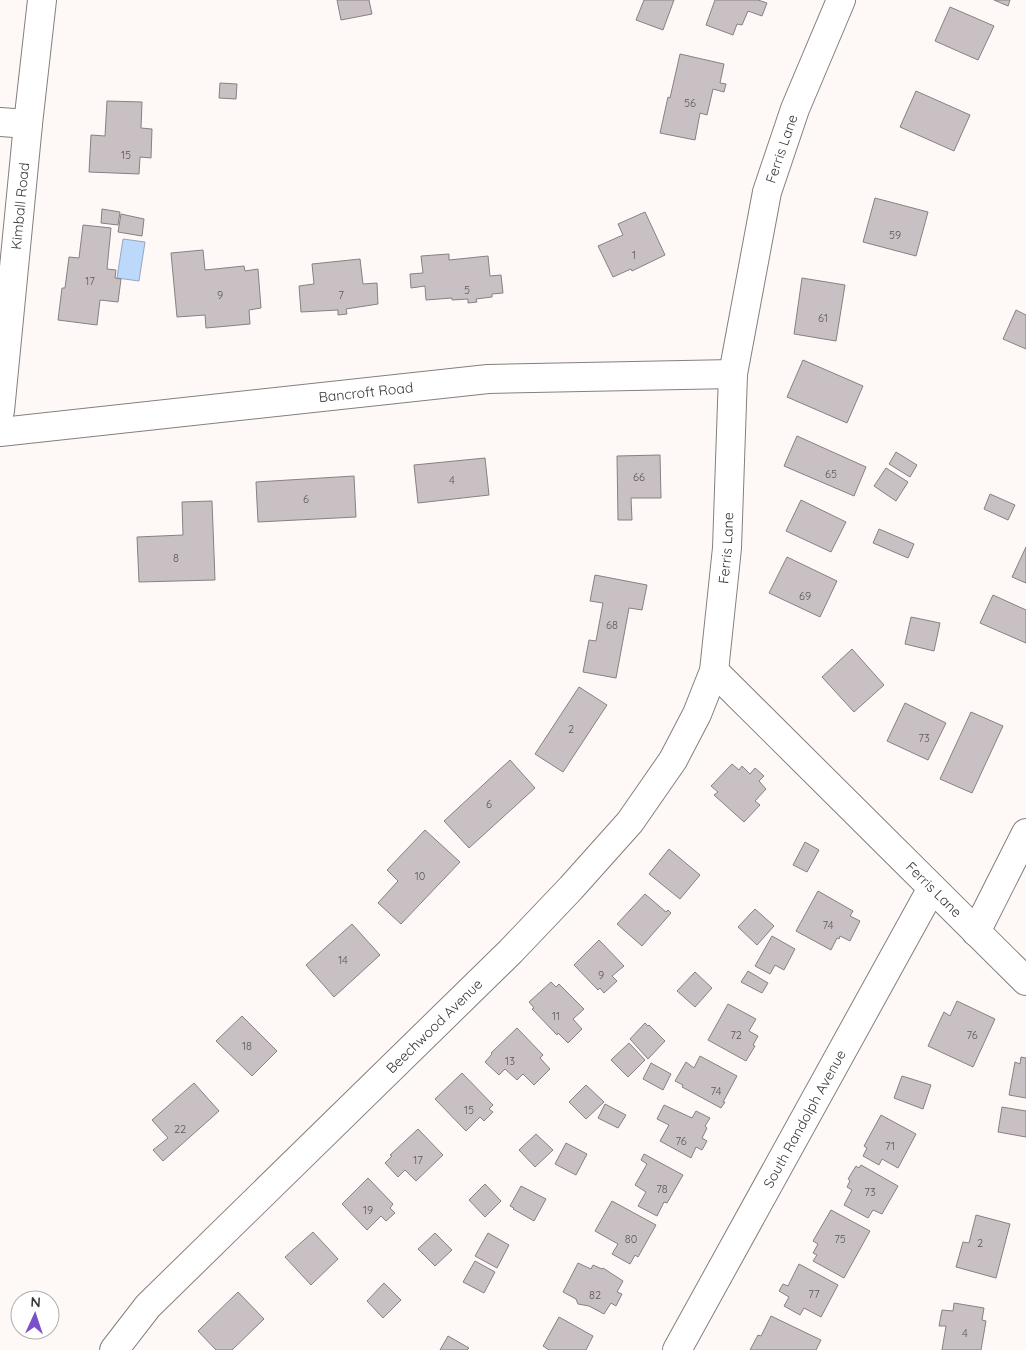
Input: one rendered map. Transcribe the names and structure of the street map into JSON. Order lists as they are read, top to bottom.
{
  "streets": {
    "street": [
      "Ferris Lane",
      "Kimball Road",
      "Bancroft Road",
      "Beechwood Avenue",
      "South Randolph Avenue"
    ]
  },
  "crossings": [
    ["Ferris Lane", "Bancroft Road"],
    ["Ferris Lane", "Beechwood Avenue"],
    ["Ferris Lane", "South Randolph Avenue"]
  ],
  "house_numbers": [
    "56",
    "15",
    "59",
    "1",
    "17",
    "5",
    "9",
    "7",
    "61",
    "65",
    "66",
    "4",
    "6",
    "8",
    "69",
    "68",
    "2",
    "73",
    "6",
    "10",
    "74",
    "14",
    "9",
    "11",
    "72",
    "76",
    "18",
    "13",
    "74",
    "15",
    "22",
    "76",
    "71",
    "17",
    "78",
    "73",
    "19",
    "80",
    "75",
    "2",
    "77",
    "82",
    "4"
  ],
  "north": "top"
}
